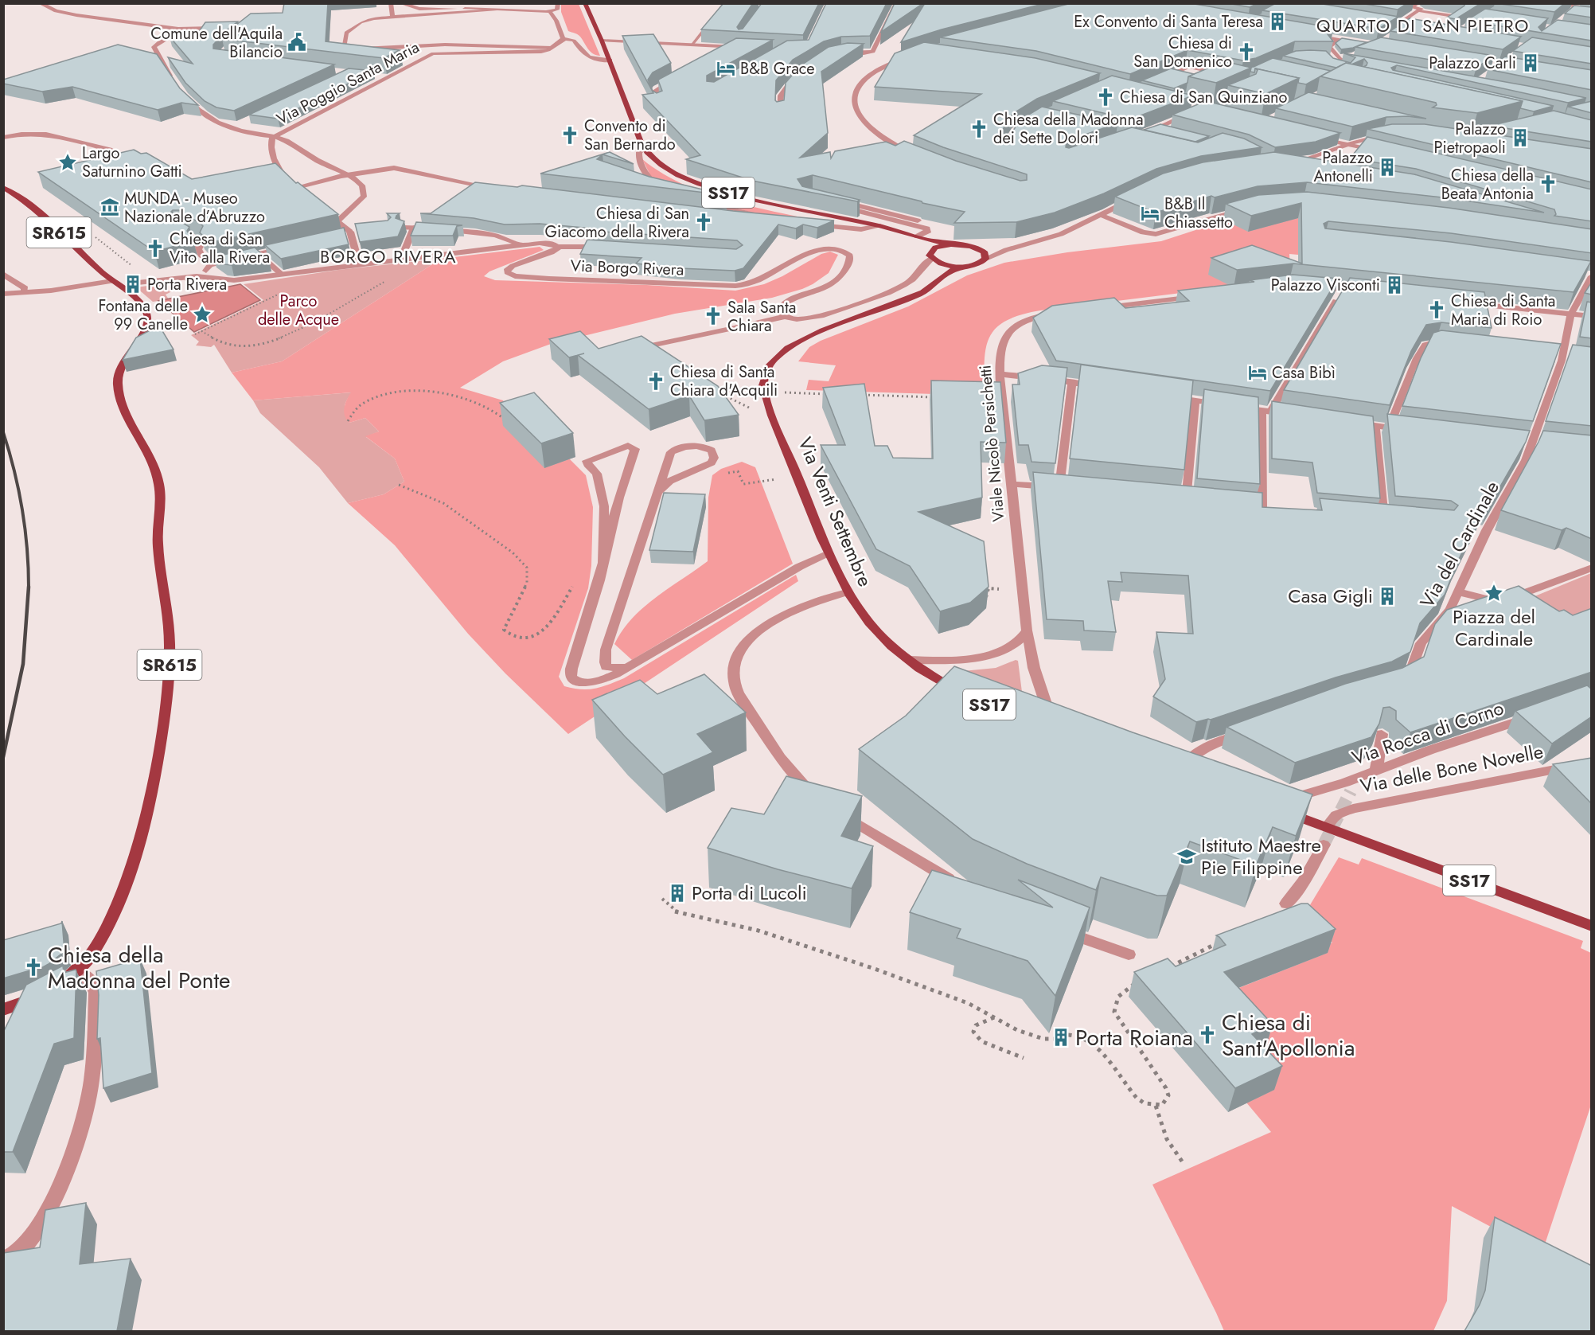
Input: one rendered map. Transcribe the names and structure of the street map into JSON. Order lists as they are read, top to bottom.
{
  "streets": {
    "main road": ["SS17", "SR615", "Via Venti Settembre"],
    "street": [
      "Via Poggio Santa Maria",
      "Via Borgo Rivera",
      "Viale Nicolò Persichetti",
      "Via del Cardinale",
      "Via Rocca di Corno",
      "Via delle Bone Novelle"
    ]
  },
  "crossings": [
    ["SS17", "Via Rocca di Corno"],
    ["SS17", "Via delle Bone Novelle"]
  ],
  "districts": ["QUARTO DI SAN PIETRO", "BORGO RIVERA"],
  "parks": ["Parco delle Acque"],
  "places": {
    "building": [
      "Ex Convento di Santa Teresa",
      "Palazzo Carli",
      "Palazzo Pietropaoli",
      "Palazzo Antonelli",
      "Porta Rivera",
      "Palazzo Visconti",
      "Casa Gigli",
      "Porta di Lucoli",
      "Porta Roiana"
    ],
    "public building": ["Comune dell'Aquila Bilancio"],
    "church": [
      "Chiesa di San Domenico",
      "Chiesa di San Quinziano",
      "Chiesa della Madonna dei Sette Dolori",
      "Convento di San Bernardo",
      "Chiesa della Beata Antonia",
      "Chiesa di San Giacomo della Rivera",
      "Chiesa di San Vito alla Rivera",
      "Chiesa di Santa Maria di Roio",
      "Sala Santa Chiara",
      "Chiesa di Santa Chiara d'Acquili",
      "Chiesa della Madonna del Ponte",
      "Chiesa di Sant'Apollonia"
    ],
    "hotel": ["B&B Grace", "B&B Il Chiassetto", "Casa Bibì"],
    "place": ["Largo Saturnino Gatti", "Fontana delle 99 Canelle", "Piazza del Cardinale"],
    "museum": ["MUNDA - Museo Nazionale d’Abruzzo"],
    "school or university": ["Istituto Maestre Pie Filippine"]
  }
}
